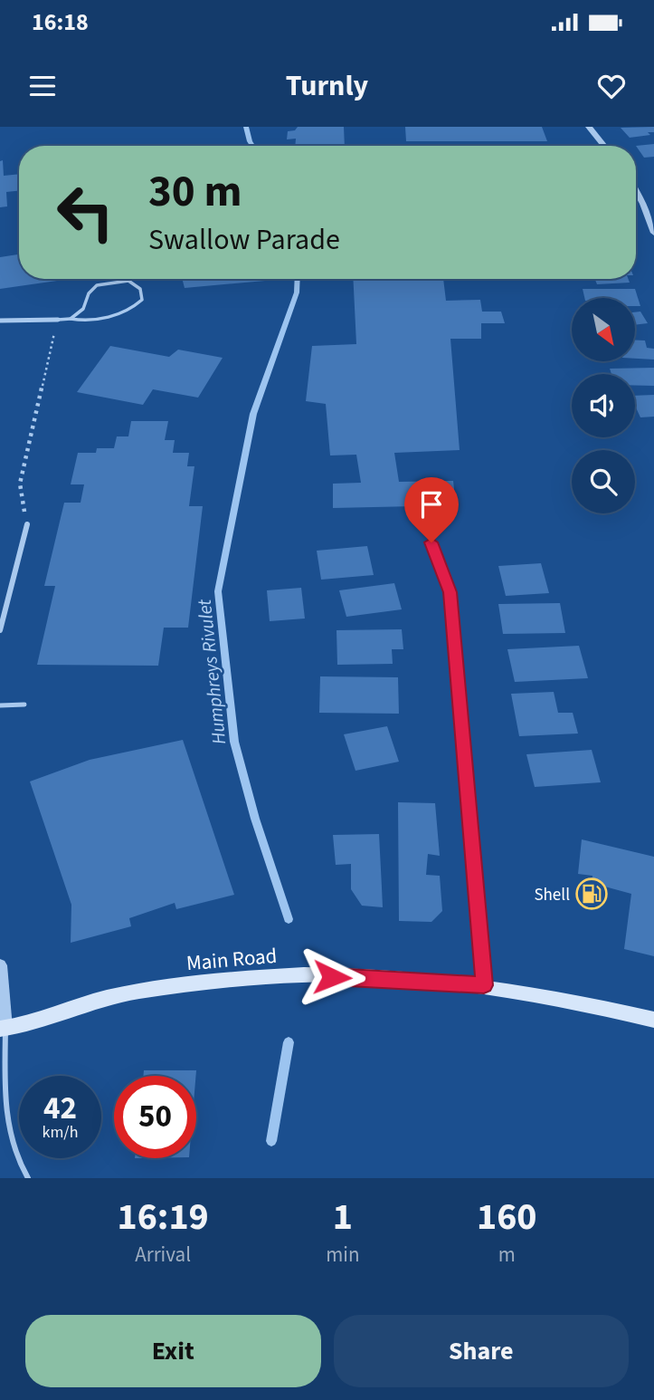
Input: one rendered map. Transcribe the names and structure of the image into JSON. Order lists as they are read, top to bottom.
{
  "streets": {
    "main road": ["Main Road"]
  },
  "water": ["Humphreys Rivulet"],
  "places": {
    "fuel station": ["Shell"]
  },
  "north": "bottom right",
  "page": {
    "status": "16:18",
    "header": "Turnly",
    "turn": ["30 m", "Swallow Parade"],
    "speed": "42 km/h",
    "limit": "50",
    "eta": [
      "16:19",
      "Arrival",
      "1",
      "min",
      "160",
      "m"
    ],
    "buttons": ["Exit", "Share"]
  }
}
